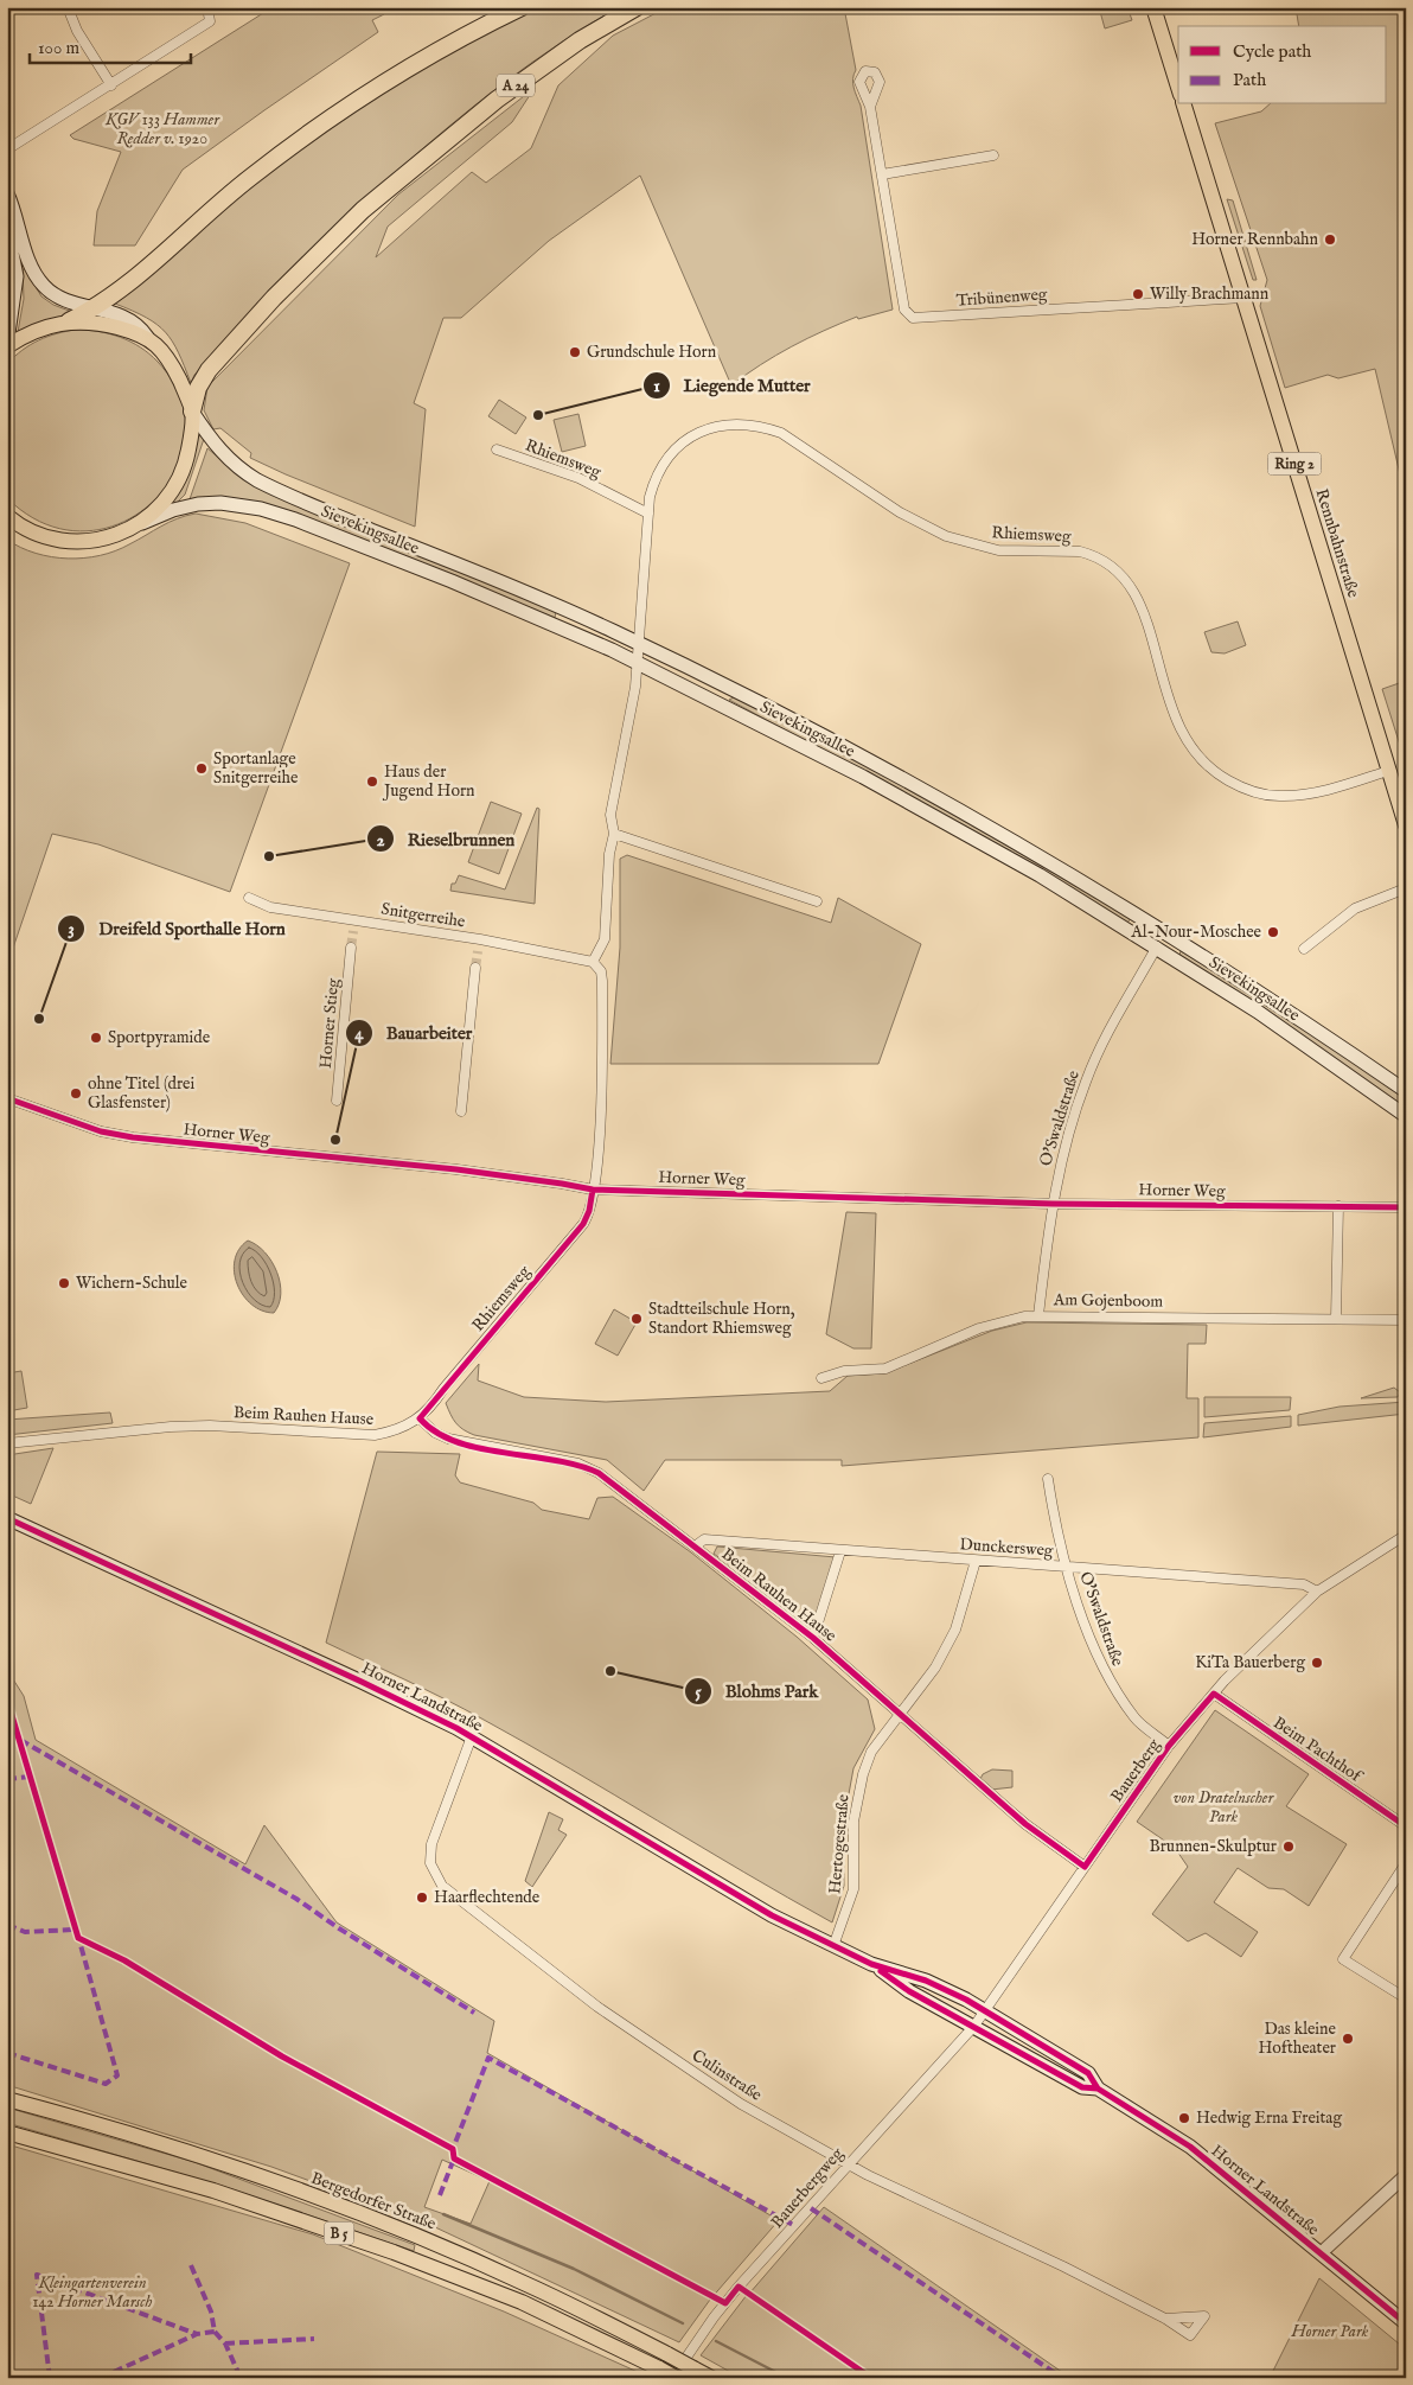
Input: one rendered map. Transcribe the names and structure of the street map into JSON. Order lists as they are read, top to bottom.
{
  "streets": {
    "highway": ["A 24"],
    "main road": [
      "Ring 2",
      "Sievekingsallee",
      "Rennbahnstraße",
      "Horner Landstraße",
      "Bergedorfer Straße",
      "B 5"
    ],
    "street": [
      "Tribünenweg",
      "Rhiemsweg",
      "Snitgerreihe",
      "Horner Stieg",
      "O'Swaldstraße",
      "Horner Weg",
      "Am Gojenboom",
      "Beim Rauhen Hause",
      "Dunckersweg",
      "Beim Pachthof",
      "Bauerberg",
      "Hertogestraße",
      "Culinstraße",
      "Bauerbergweg"
    ]
  },
  "crossings": [
    ["A 24", "Sievekingsallee"],
    ["Tribünenweg", "Rennbahnstraße"],
    ["Rhiemsweg", "Sievekingsallee"],
    ["Rhiemsweg", "Rennbahnstraße"],
    ["Rhiemsweg", "Snitgerreihe"],
    ["Rhiemsweg", "Horner Weg"],
    ["Rhiemsweg", "Beim Rauhen Hause"],
    ["Sievekingsallee", "O'Swaldstraße"],
    ["O'Swaldstraße", "Horner Weg"],
    ["O'Swaldstraße", "Am Gojenboom"],
    ["O'Swaldstraße", "Dunckersweg"],
    ["O'Swaldstraße", "Bauerberg"],
    ["Beim Rauhen Hause", "Dunckersweg"],
    ["Beim Rauhen Hause", "Bauerberg"],
    ["Beim Rauhen Hause", "Hertogestraße"],
    ["Dunckersweg", "Bauerberg"],
    ["Dunckersweg", "Hertogestraße"],
    ["Horner Landstraße", "Bauerberg"],
    ["Horner Landstraße", "Hertogestraße"],
    ["Horner Landstraße", "Culinstraße"],
    ["Horner Landstraße", "Bauerbergweg"],
    ["Beim Pachthof", "Bauerberg"],
    ["Bauerberg", "Bauerbergweg"],
    ["Culinstraße", "Bauerbergweg"],
    ["Bauerbergweg", "B 5"]
  ],
  "parks": [
    "KGV 133 Hammer Redder v. 1920",
    "von Dratelnscher Park",
    "Kleingartenverein 142 Horner Marsch",
    "Horner Park"
  ],
  "places": [
    "Horner Rennbahn",
    "Willy Brachmann",
    "Grundschule Horn",
    "Liegende Mutter",
    "Sportanlage Snitgerreihe",
    "Haus der Jugend Horn",
    "Rieselbrunnen",
    "Al-Nour-Moschee",
    "Dreifeld Sporthalle Horn",
    "Sportpyramide",
    "ohne Titel (drei Glasfenster)",
    "Bauarbeiter",
    "Wichern-Schule",
    "Stadtteilschule Horn, Standort Rhiemsweg",
    "KiTa Bauerberg",
    "Blohms Park",
    "Brunnen-Skulptur",
    "Haarflechtende",
    "Das kleine Hoftheater",
    "Hedwig Erna Freitag"
  ],
  "legend": ["Cycle path", "Path"],
  "scale_bar": "100 m"
}
